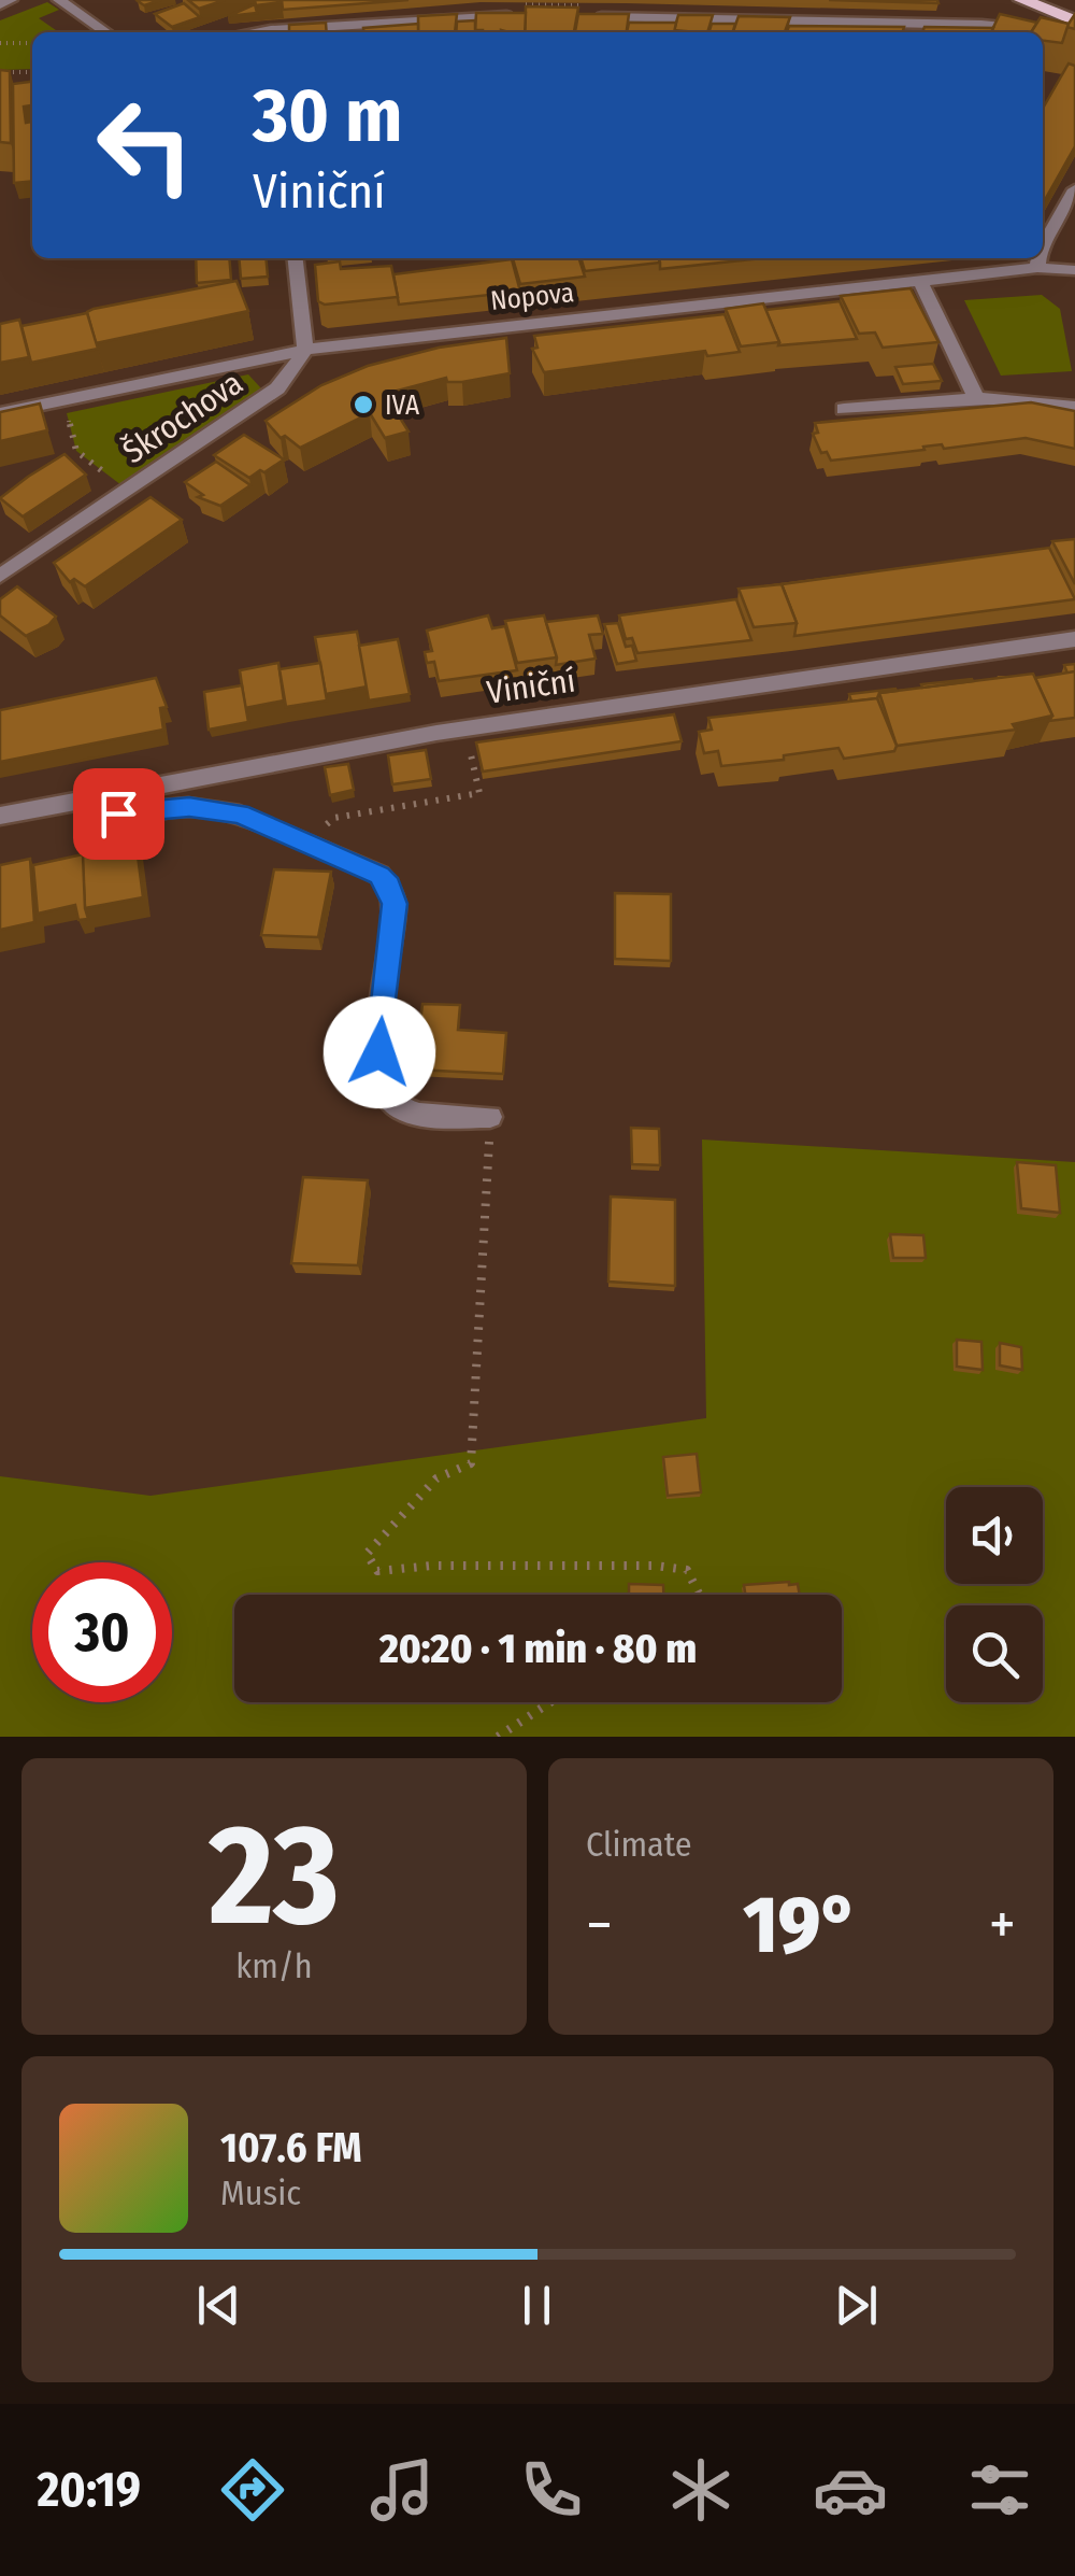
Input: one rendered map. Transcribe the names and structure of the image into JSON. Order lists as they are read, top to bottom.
{
  "streets": {
    "street": ["Nopova", "Škrochova", "Viniční"]
  },
  "crossings": [
    ["Nopova", "Škrochova"]
  ],
  "places": ["IVA"],
  "page": {
    "turn": ["30 m", "Viniční"],
    "limit": "30",
    "trip": "20:20 · 1 min · 80 m",
    "tile": [
      ["23", "km/h"],
      "Climate"
    ],
    "heat": ["−", "19°", "+"],
    "song": ["107.6 FM", "Music"],
    "tabs": "20:19"
  }
}
